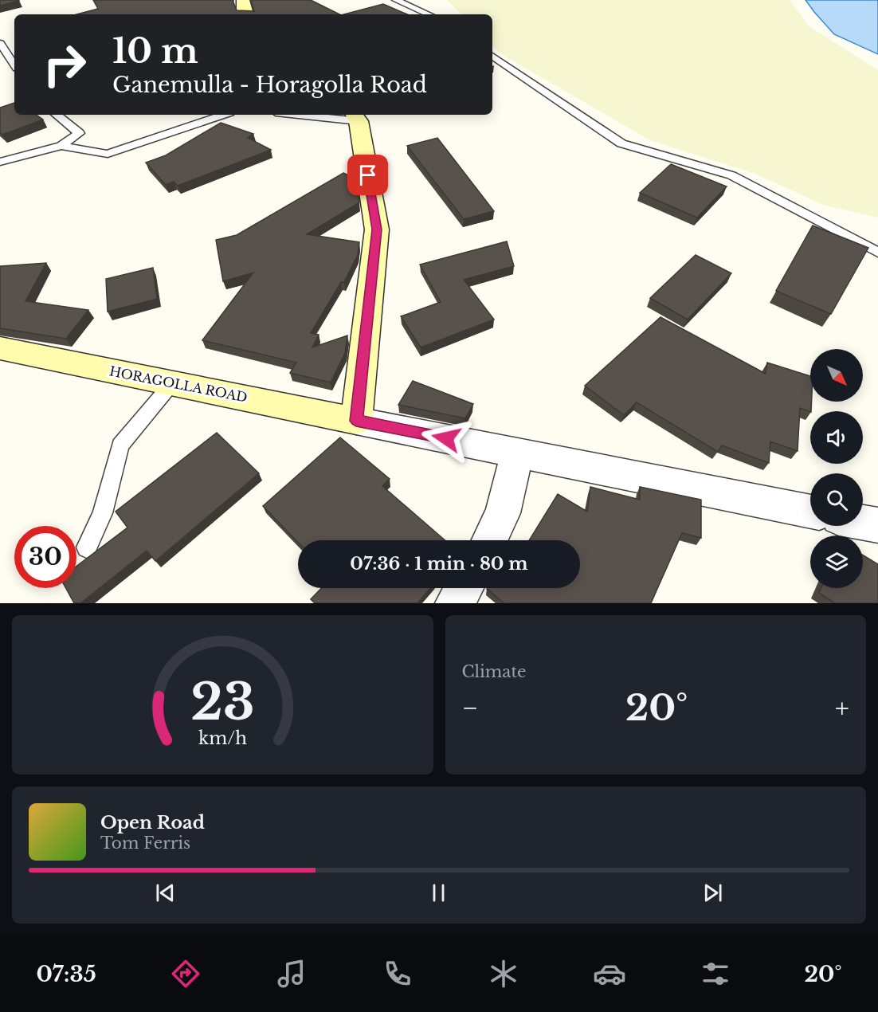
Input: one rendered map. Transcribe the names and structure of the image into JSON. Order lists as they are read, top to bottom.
{
  "streets": {
    "street": ["HORAGOLLA ROAD"]
  },
  "north": "bottom right",
  "page": {
    "turn": ["10 m", "Ganemulla - Horagolla Road"],
    "limit": "30",
    "trip": "07:36 · 1 min · 80 m",
    "tile": "Climate",
    "heat": ["−", "20°", "+"],
    "song": ["Open Road", "Tom Ferris"],
    "tabs": ["07:35", "20°"],
    "gauge": ["23", "km/h"]
  }
}
